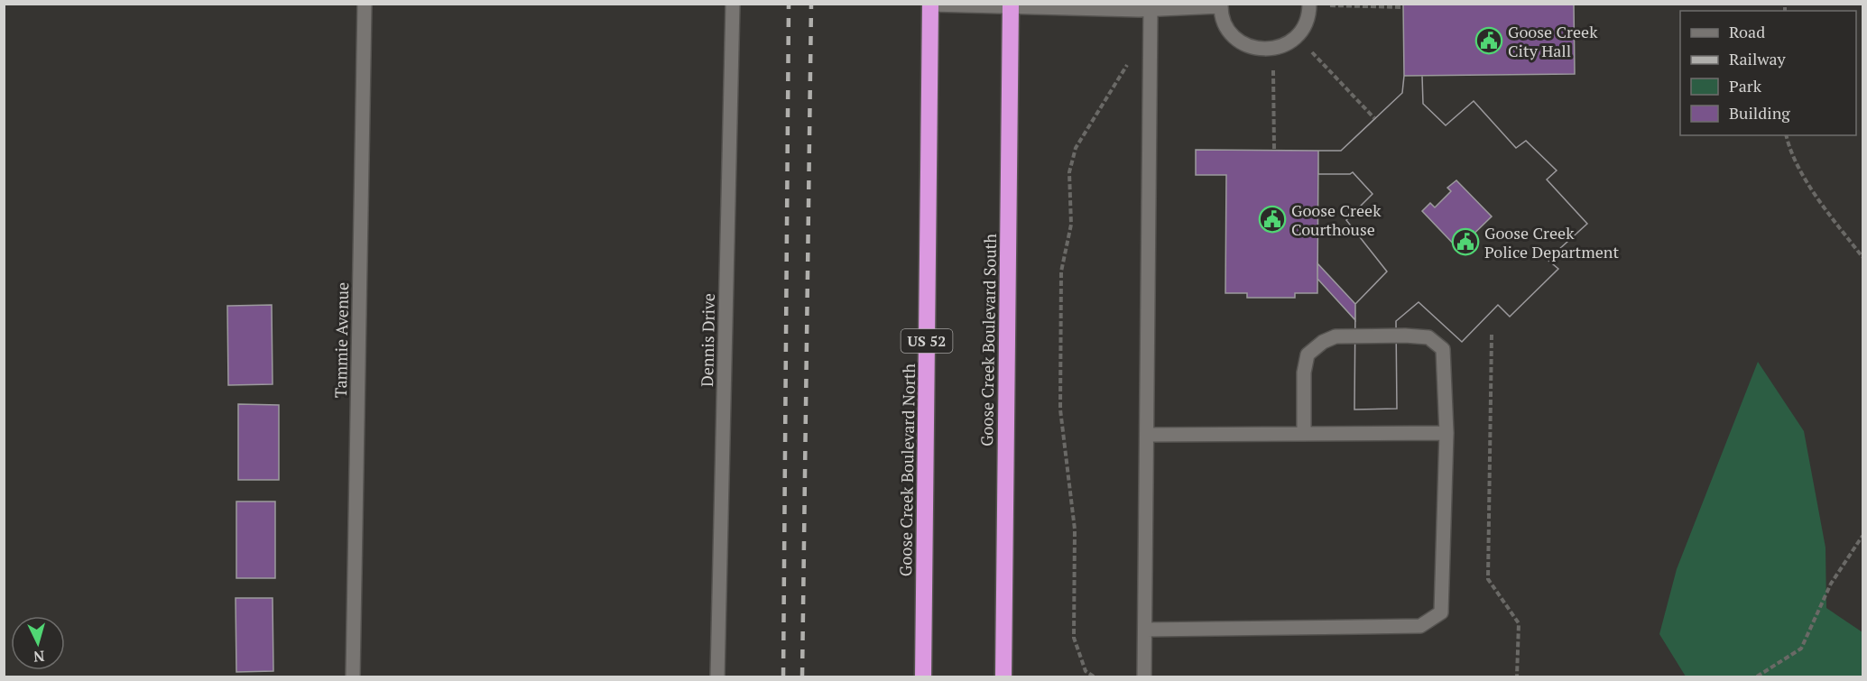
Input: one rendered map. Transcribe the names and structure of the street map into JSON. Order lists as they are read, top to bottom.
{
  "streets": {
    "highway": ["Goose Creek Boulevard South", "US 52", "Goose Creek Boulevard North"],
    "street": ["Tammie Avenue", "Dennis Drive"]
  },
  "places": {
    "public building": ["Goose Creek City Hall", "Goose Creek Courthouse", "Goose Creek Police Department"]
  },
  "legend": [
    "Road",
    "Railway",
    "Park",
    "Building"
  ],
  "north": "bottom"
}
